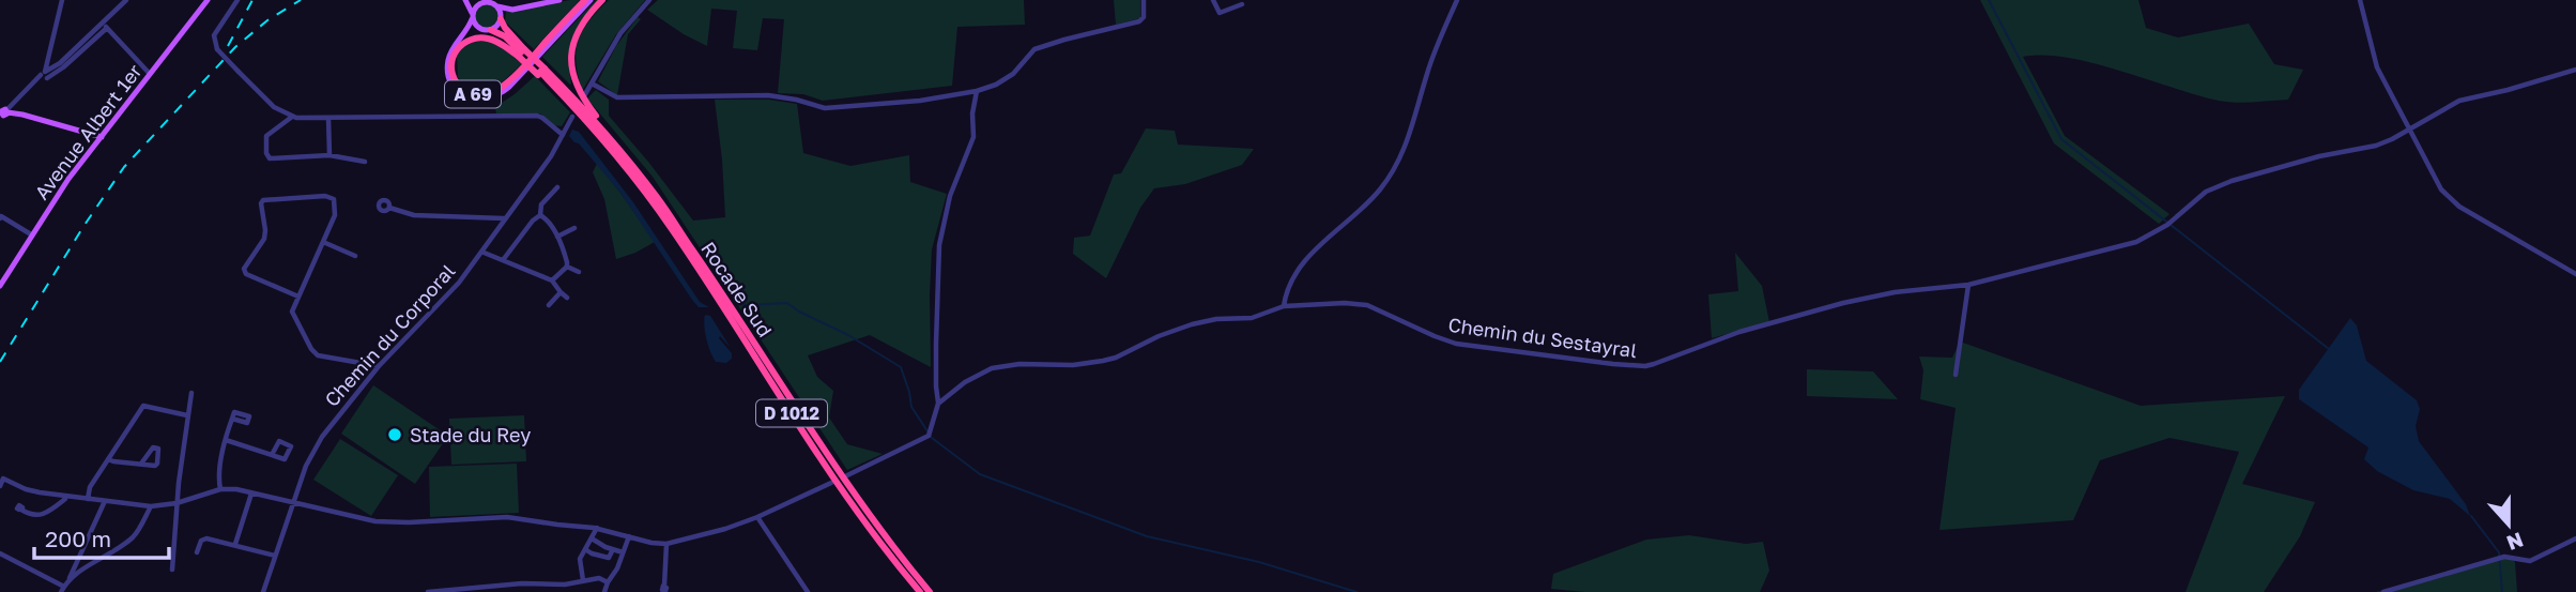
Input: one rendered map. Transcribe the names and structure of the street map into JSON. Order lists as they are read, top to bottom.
{
  "streets": {
    "highway": ["A 69", "Rocade Sud", "D 1012"],
    "main road": ["Avenue Albert 1er"],
    "street": ["Chemin du Corporal", "Chemin du Sestayral"]
  },
  "crossings": [
    ["A 69", "Rocade Sud"]
  ],
  "places": ["Stade du Rey"],
  "scale_bar": "200 m",
  "north": "bottom"
}
